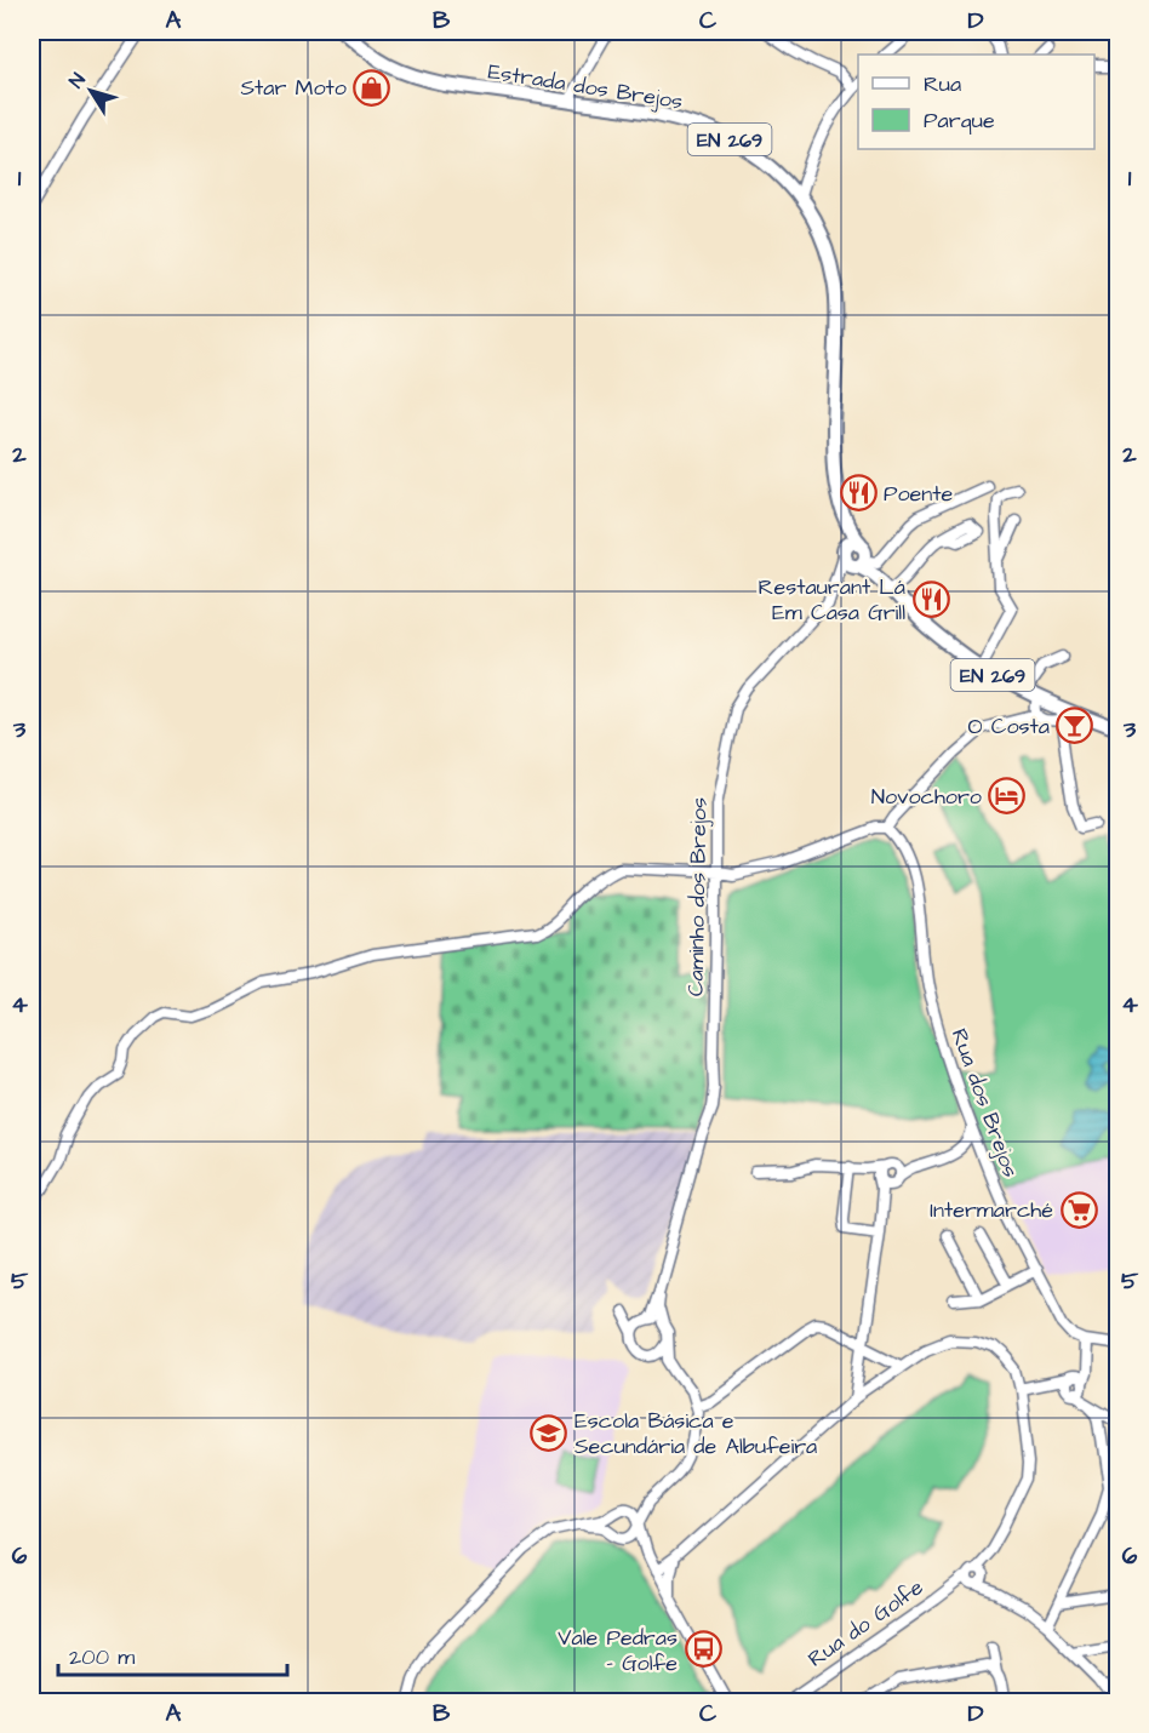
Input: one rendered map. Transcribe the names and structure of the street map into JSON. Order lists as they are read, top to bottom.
{
  "streets": {
    "main road": ["Estrada dos Brejos", "EN 269"],
    "street": ["Caminho dos Brejos", "Rua dos Brejos", "Rua do Golfe"]
  },
  "crossings": [
    ["Estrada dos Brejos", "EN 269"],
    ["Estrada dos Brejos", "Caminho dos Brejos"],
    ["EN 269", "Caminho dos Brejos"]
  ],
  "places": {
    "shop": ["Star Moto"],
    "restaurant": ["Poente", "Restaurant Lá Em Casa Grill"],
    "bar": ["O Costa"],
    "hotel": ["Novochoro"],
    "supermarket": ["Intermarché"],
    "school or university": ["Escola Básica e Secundária de Albufeira"],
    "bus stop": ["Vale Pedras - Golfe"]
  },
  "legend": ["Rua", "Parque"],
  "scale_bar": "200 m",
  "north": "top left",
  "grid": {
    "columns": [
      "A",
      "B",
      "C",
      "D"
    ],
    "rows": [
      "1",
      "2",
      "3",
      "4",
      "5",
      "6"
    ]
  }
}
